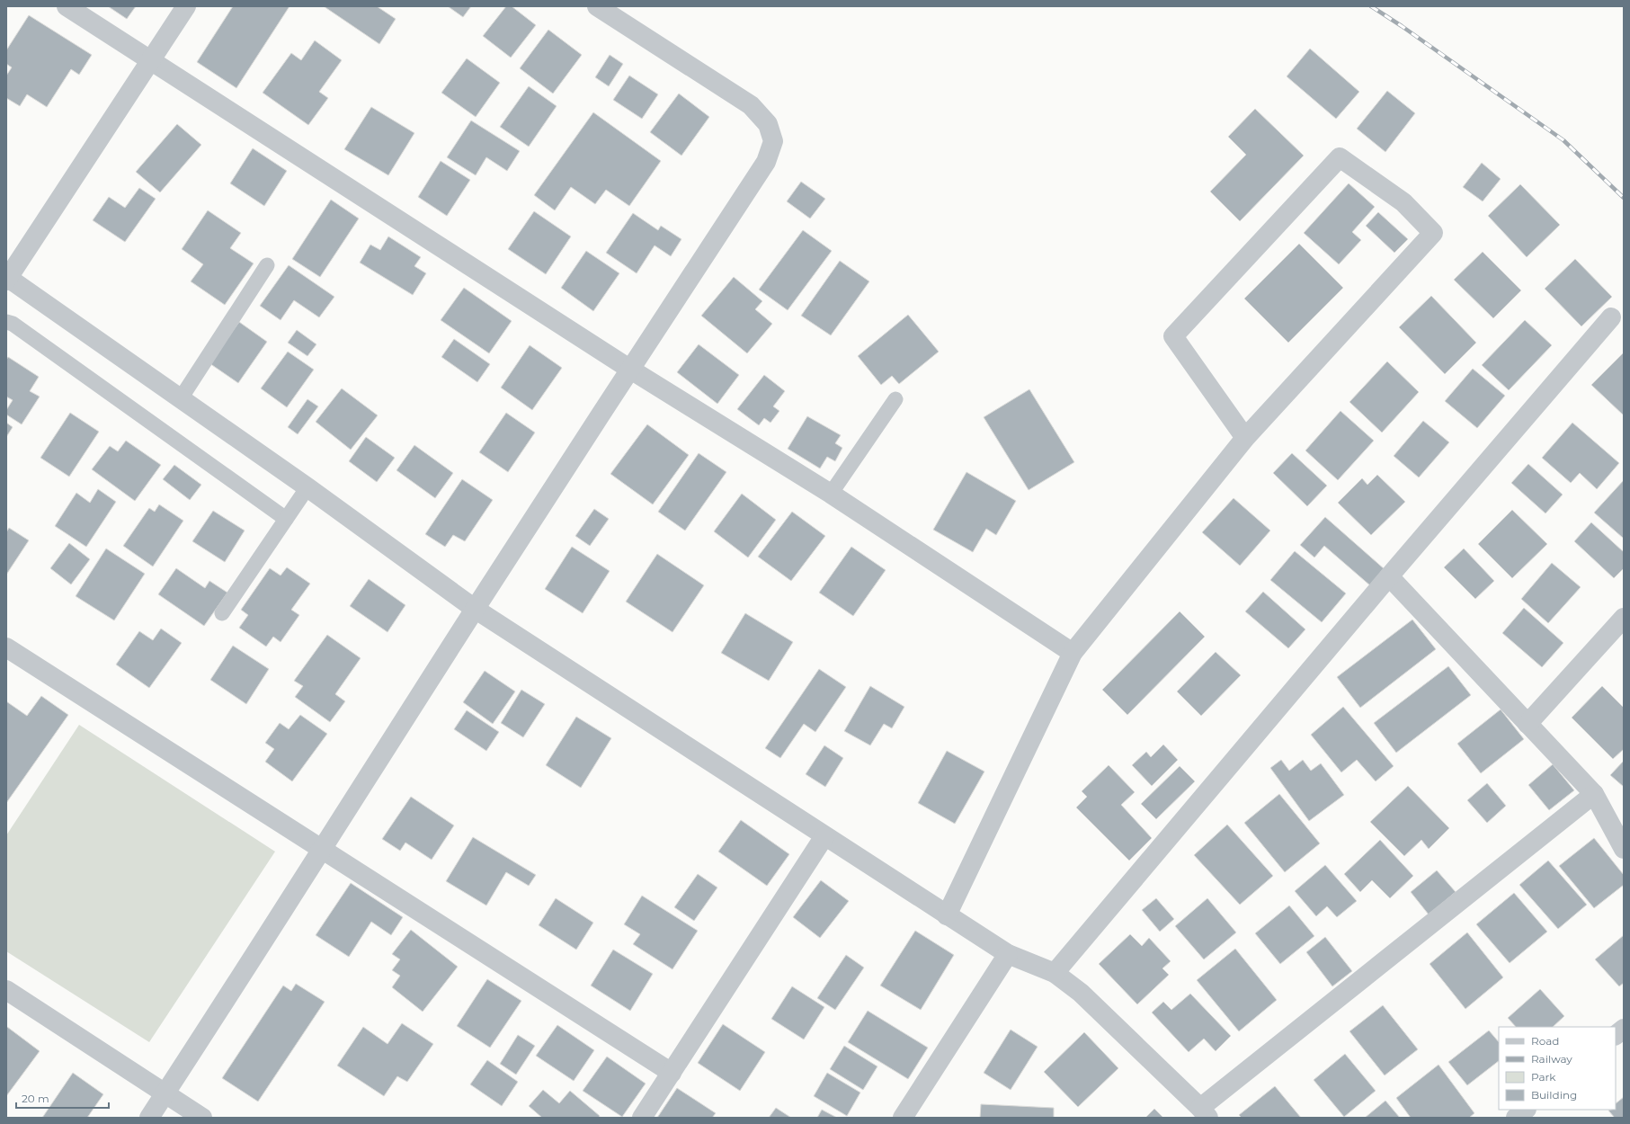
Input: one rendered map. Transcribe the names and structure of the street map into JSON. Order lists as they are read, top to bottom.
{
  "legend": [
    "Road",
    "Railway",
    "Park",
    "Building"
  ],
  "scale_bar": "20 m"
}
